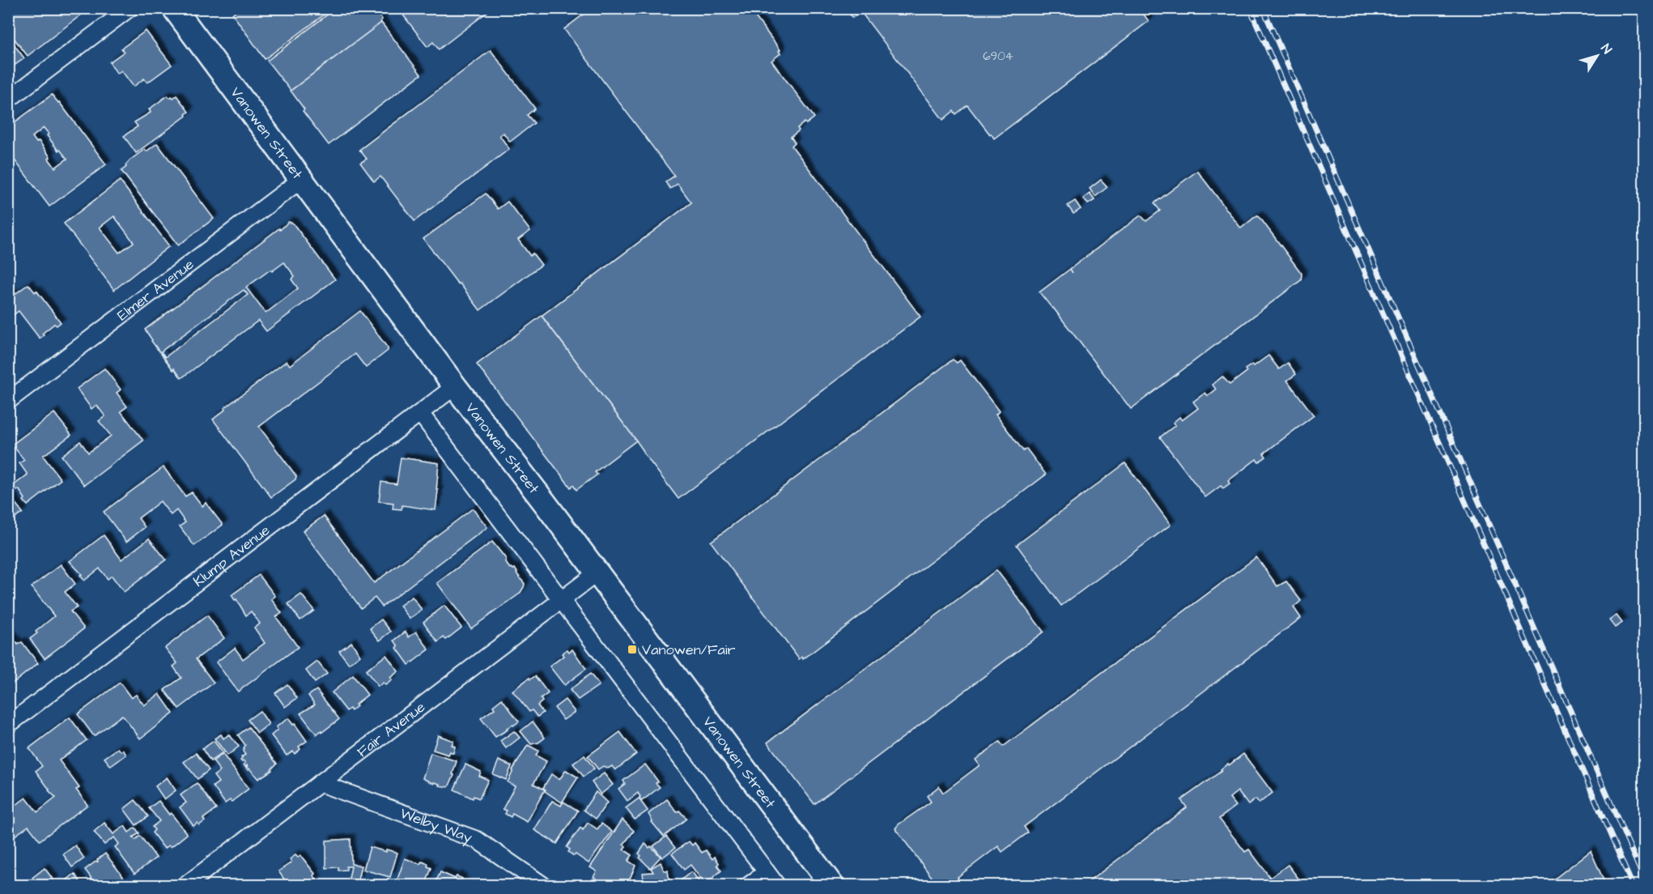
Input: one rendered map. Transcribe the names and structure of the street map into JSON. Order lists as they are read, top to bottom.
{
  "streets": {
    "main road": ["Vanowen Street"],
    "street": [
      "Elmer Avenue",
      "Klump Avenue",
      "Fair Avenue",
      "Welby Way"
    ]
  },
  "crossings": [
    ["Vanowen Street", "Elmer Avenue"],
    ["Vanowen Street", "Klump Avenue"],
    ["Vanowen Street", "Fair Avenue"],
    ["Fair Avenue", "Welby Way"]
  ],
  "places": {
    "transit": ["Vanowen/Fair"]
  },
  "house_numbers": ["6904"],
  "north": "top right"
}
